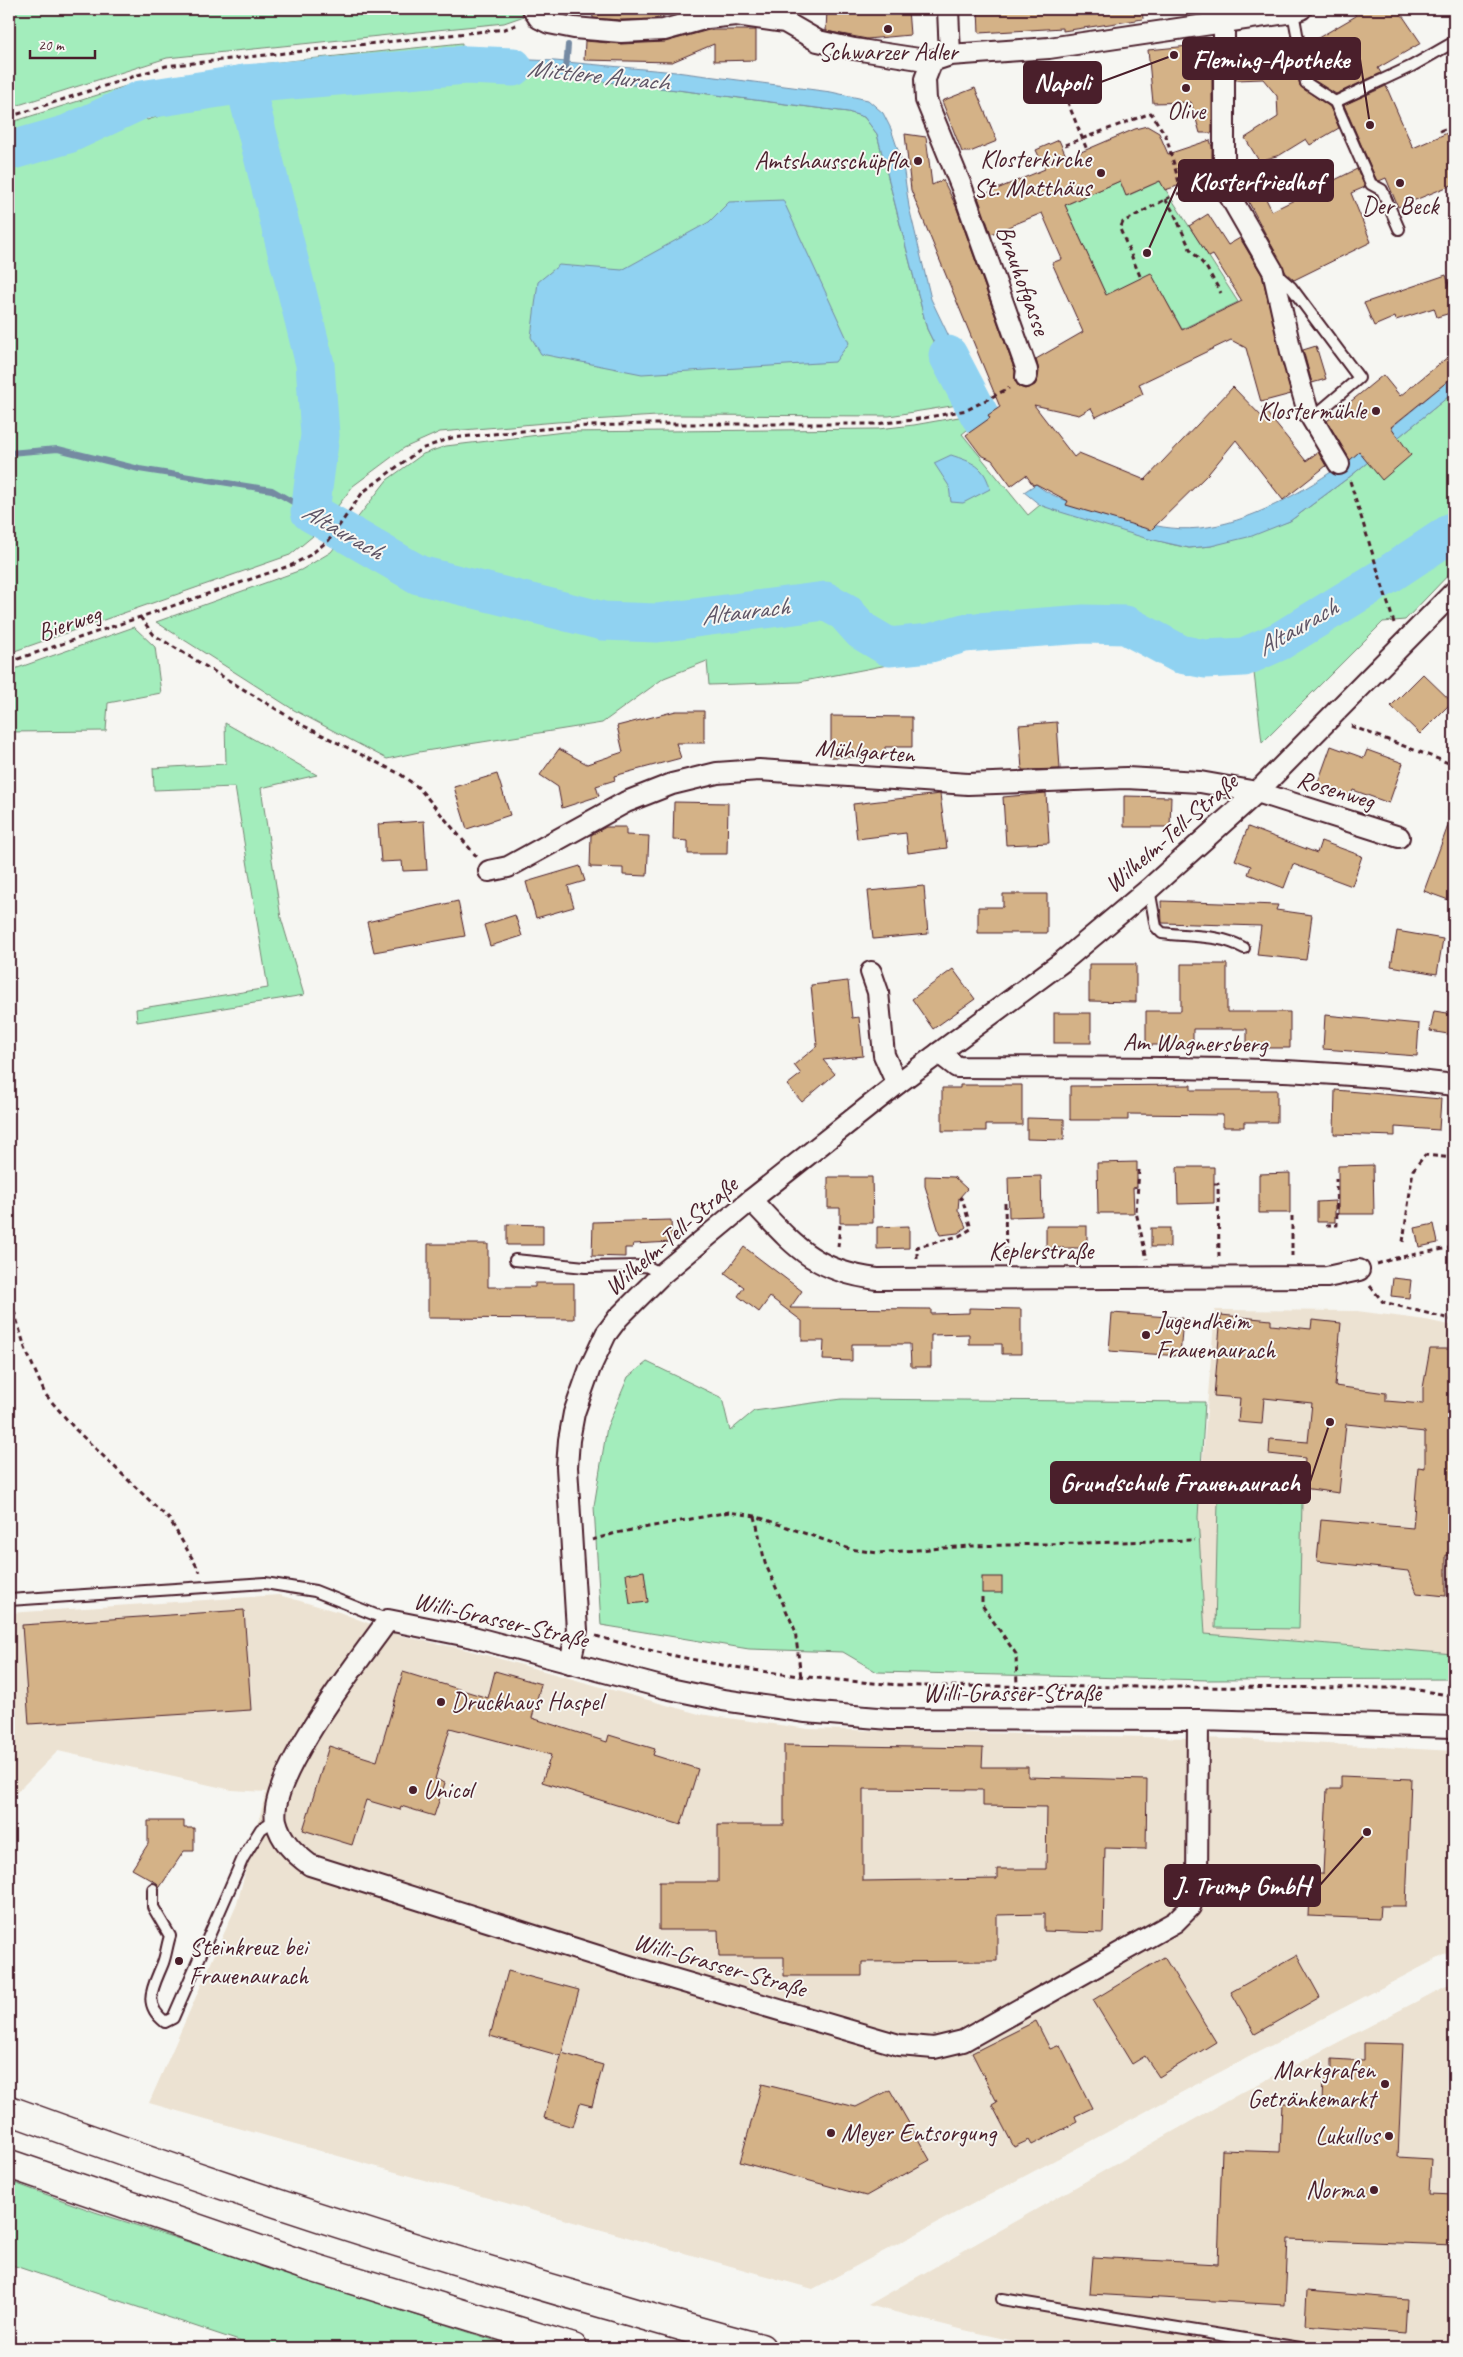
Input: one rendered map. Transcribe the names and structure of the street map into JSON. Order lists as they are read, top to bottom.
{
  "streets": {
    "street": [
      "Brauhofgasse",
      "Mühlgarten",
      "Rosenweg",
      "Wilhelm-Tell-Straße",
      "Am Wagnersberg",
      "Keplerstraße",
      "Willi-Grasser-Straße"
    ],
    "path": ["Bierweg"]
  },
  "crossings": [
    ["Brauhofgasse", "Bierweg"],
    ["Mühlgarten", "Rosenweg"],
    ["Mühlgarten", "Wilhelm-Tell-Straße"],
    ["Rosenweg", "Wilhelm-Tell-Straße"],
    ["Wilhelm-Tell-Straße", "Am Wagnersberg"],
    ["Wilhelm-Tell-Straße", "Keplerstraße"],
    ["Wilhelm-Tell-Straße", "Willi-Grasser-Straße"]
  ],
  "water": ["Mittlere Aurach", "Altaurach"],
  "places": [
    "Schwarzer Adler",
    "Napoli",
    "Olive",
    "Fleming-Apotheke",
    "Amtshausschüpfla",
    "Klosterkirche St. Matthäus",
    "Der Beck",
    "Klosterfriedhof",
    "Klostermühle",
    "Jugendheim Frauenaurach",
    "Grundschule Frauenaurach",
    "Druckhaus Haspel",
    "Unicol",
    "J. Trump GmbH",
    "Steinkreuz bei Frauenaurach",
    "Markgrafen Getränkemarkt",
    "Meyer Entsorgung",
    "Lukullus",
    "Norma"
  ],
  "scale_bar": "20 m"
}
